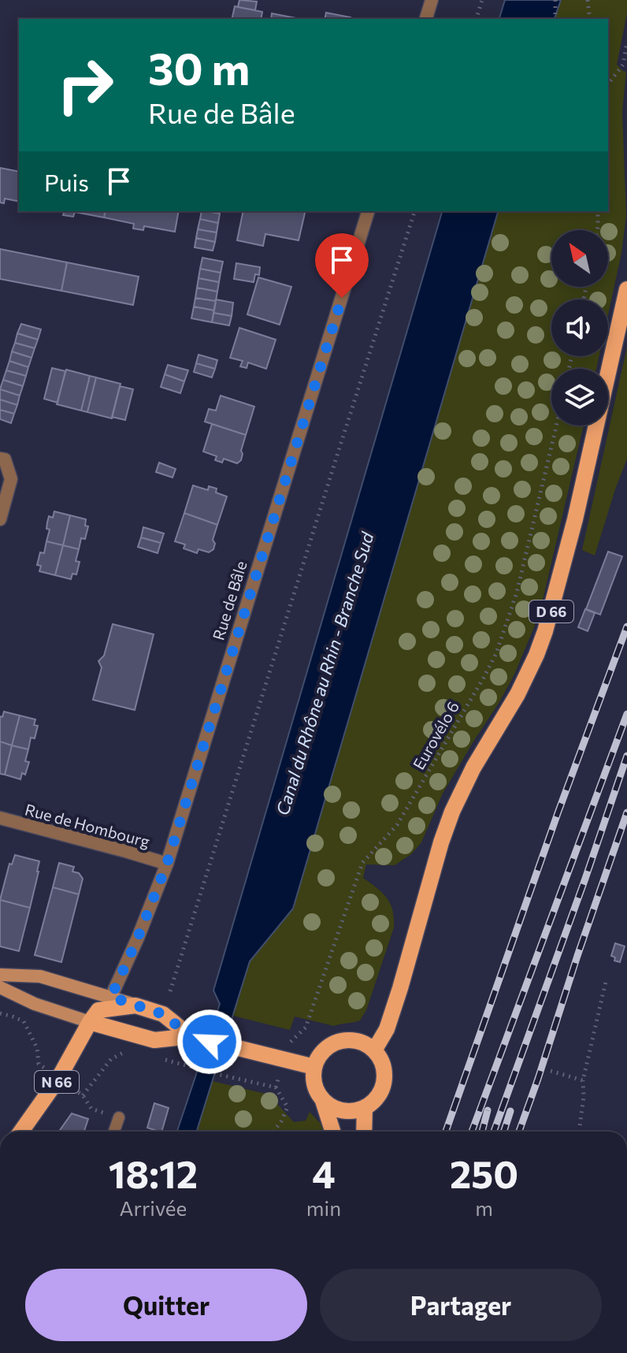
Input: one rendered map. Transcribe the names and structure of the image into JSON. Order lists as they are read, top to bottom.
{
  "streets": {
    "main road": ["D 66", "N 66"],
    "street": ["Rue de Bâle", "Rue de Hombourg"],
    "path": ["Eurovélo 6"]
  },
  "crossings": [
    ["Rue de Bâle", "Rue de Hombourg"]
  ],
  "water": ["Canal du Rhône au Rhin - Branche Sud"],
  "north": "top left",
  "page": {
    "turn": ["30 m", "Rue de Bâle"],
    "then": "Puis",
    "eta": [
      "18:12",
      "Arrivée",
      "4",
      "min",
      "250",
      "m"
    ],
    "buttons": ["Quitter", "Partager"]
  }
}
